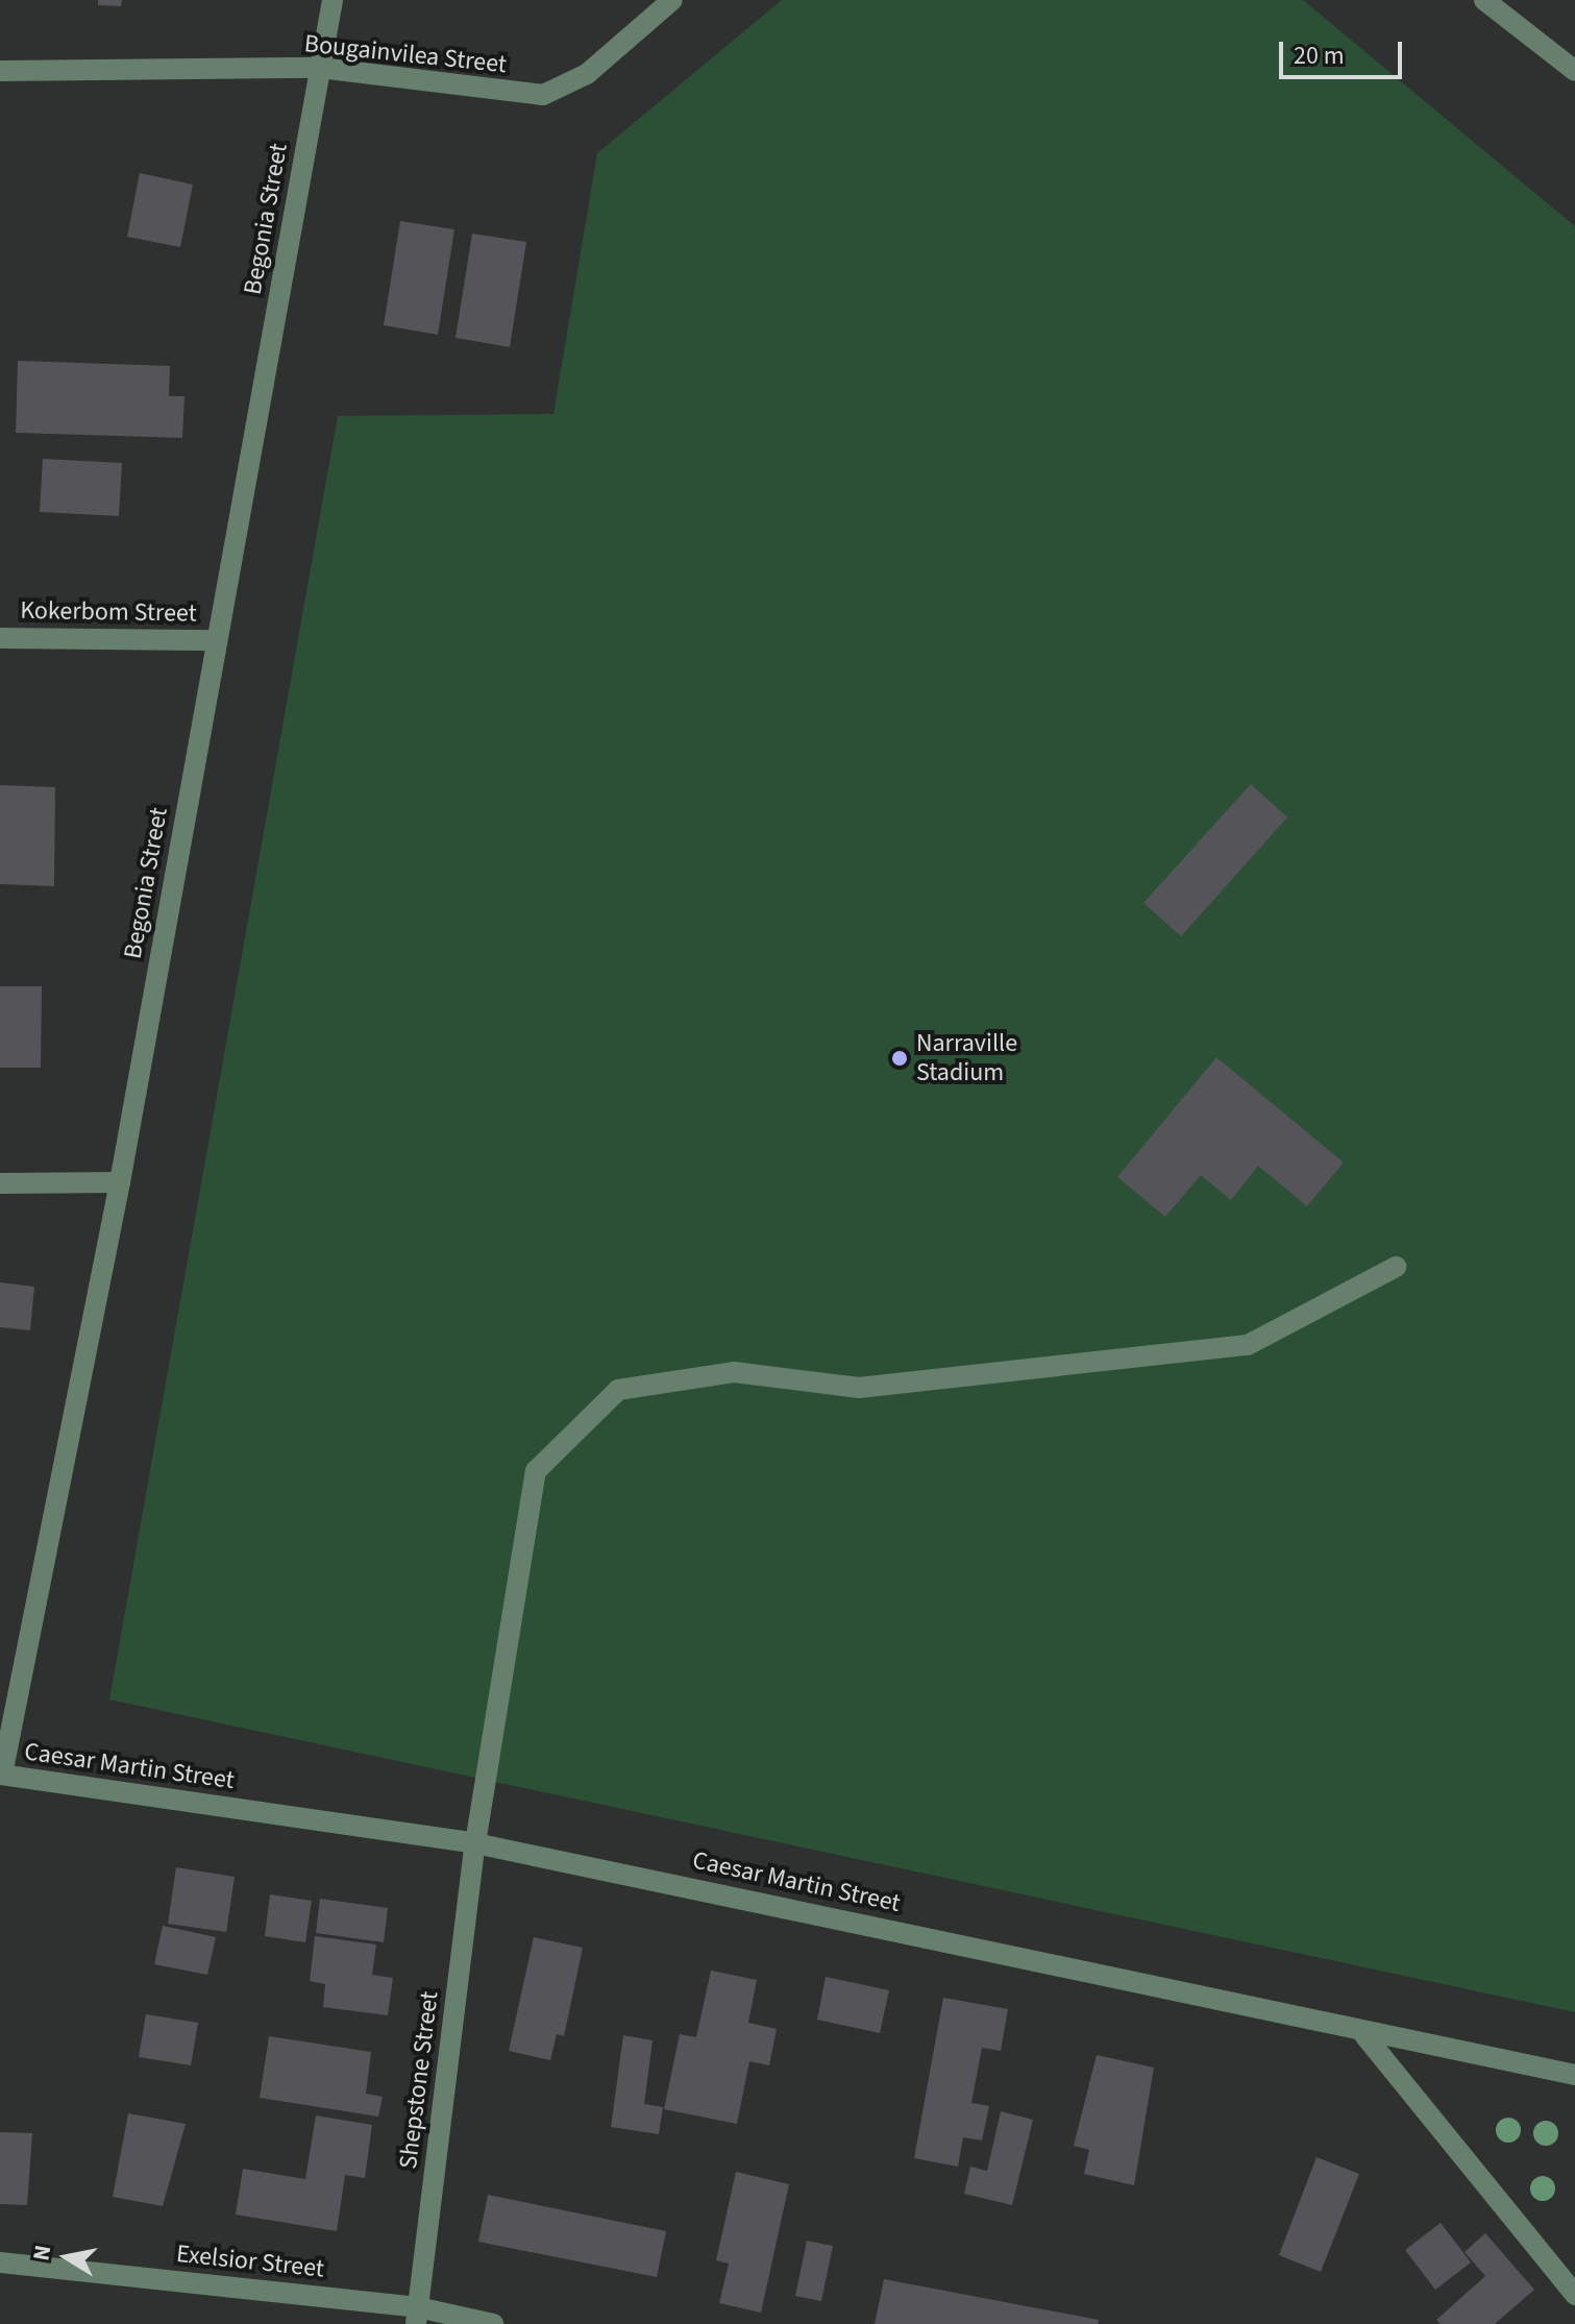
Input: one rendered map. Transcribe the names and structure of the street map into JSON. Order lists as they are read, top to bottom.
{
  "streets": {
    "street": [
      "Bougainvilea Street",
      "Begonia Street",
      "Kokerbom Street",
      "Caesar Martin Street",
      "Shepstone Street",
      "Exelsior Street"
    ]
  },
  "crossings": [
    ["Bougainvilea Street", "Begonia Street"],
    ["Begonia Street", "Kokerbom Street"],
    ["Begonia Street", "Caesar Martin Street"],
    ["Caesar Martin Street", "Shepstone Street"],
    ["Shepstone Street", "Exelsior Street"]
  ],
  "places": ["Narraville Stadium"],
  "scale_bar": "20 m",
  "north": "left"
}
